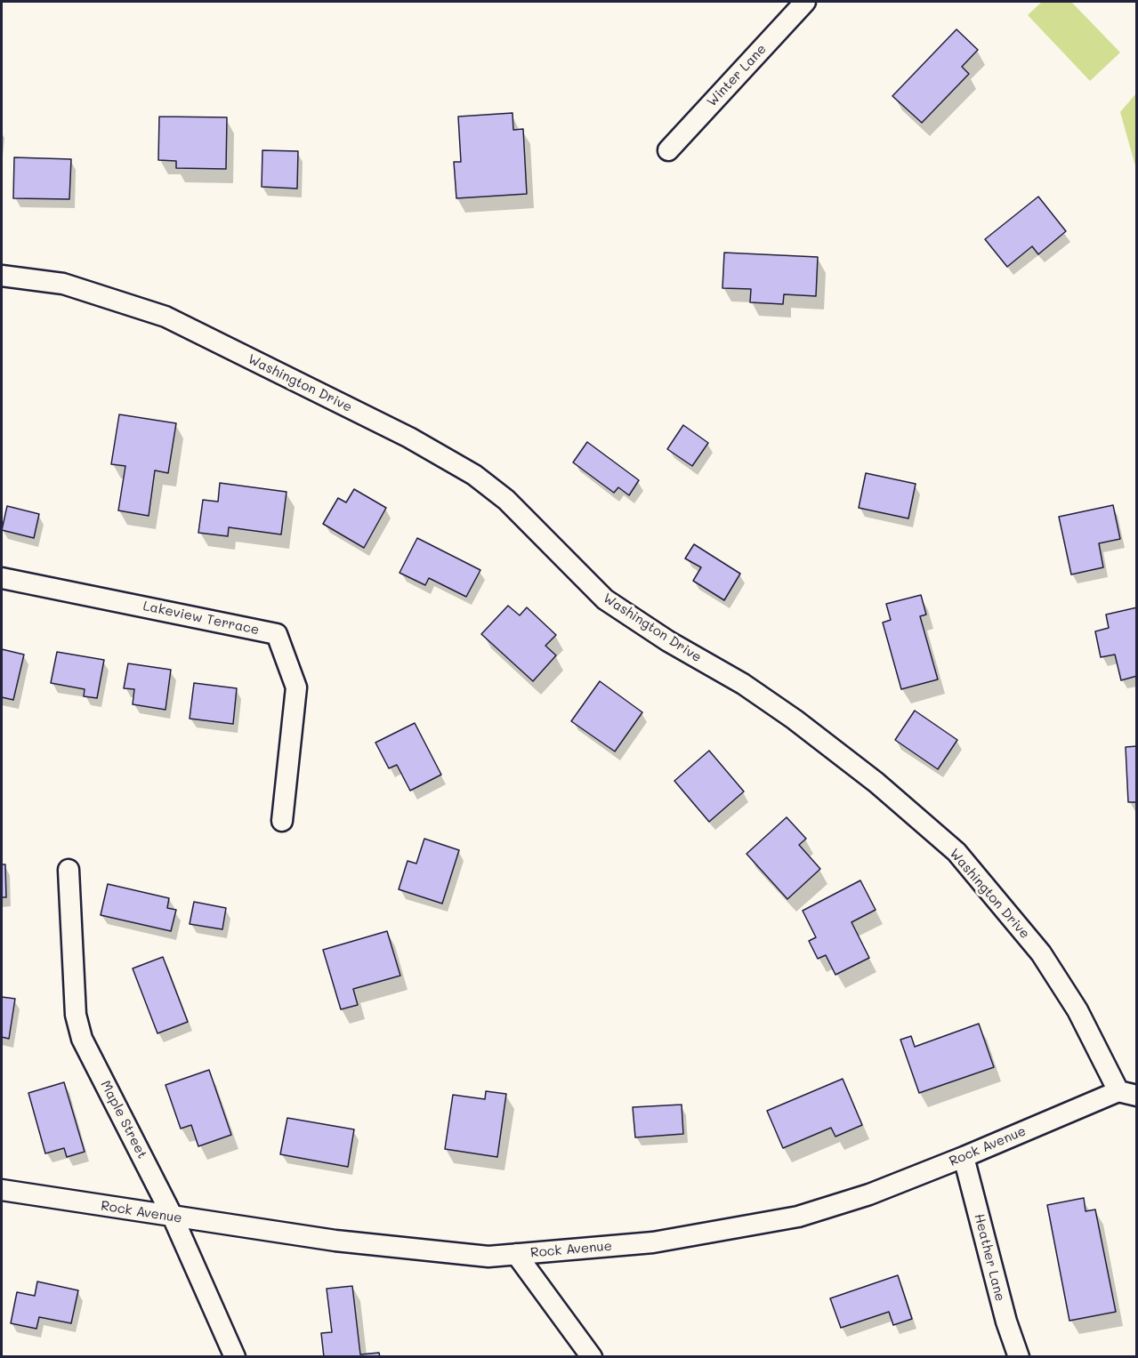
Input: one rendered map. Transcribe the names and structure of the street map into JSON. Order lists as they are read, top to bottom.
{
  "streets": {
    "street": [
      "Winter Lane",
      "Washington Drive",
      "Lakeview Terrace",
      "Maple Street",
      "Rock Avenue",
      "Heather Lane"
    ]
  },
  "crossings": [
    ["Washington Drive", "Rock Avenue"],
    ["Maple Street", "Rock Avenue"],
    ["Rock Avenue", "Heather Lane"]
  ]
}
